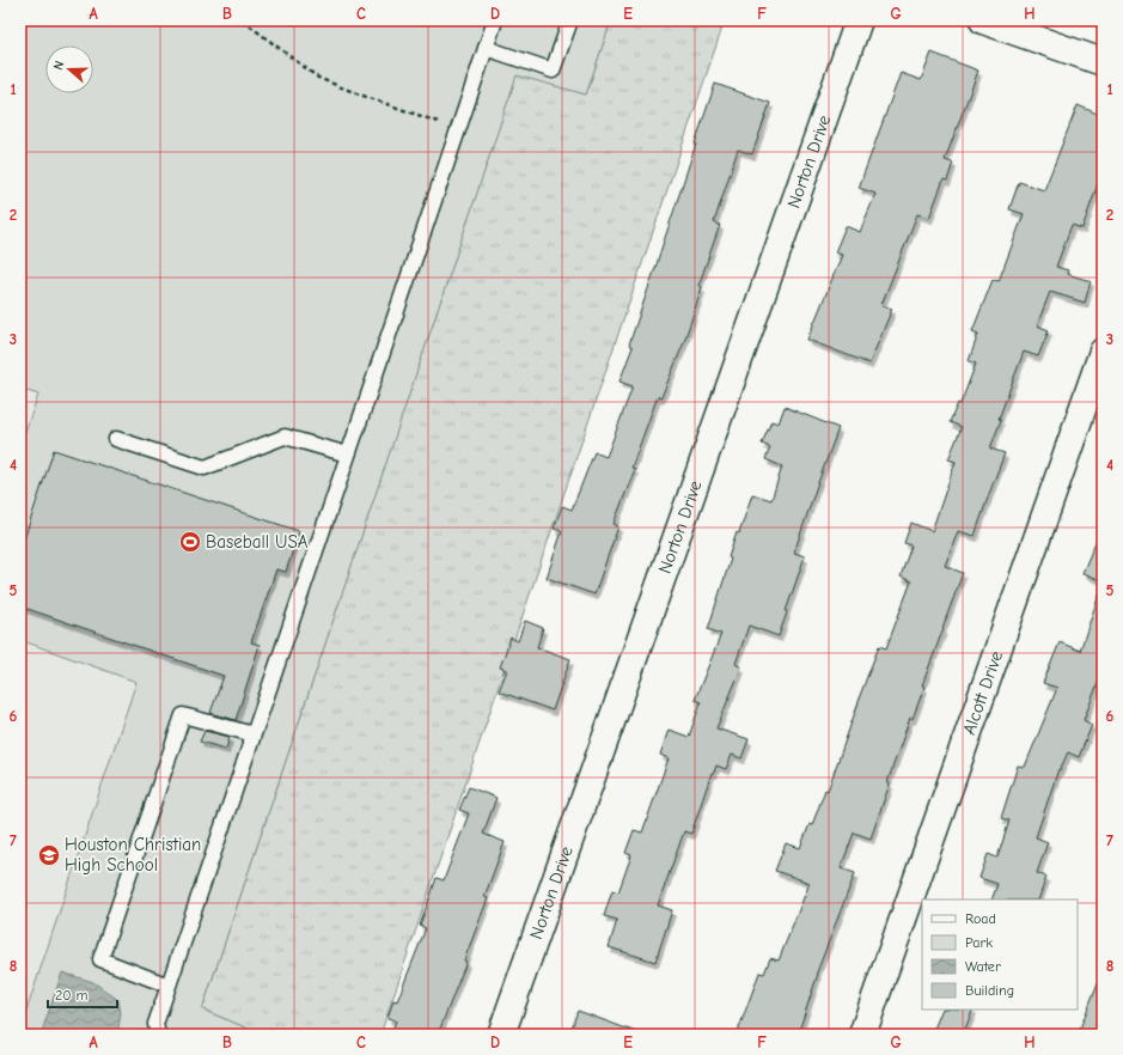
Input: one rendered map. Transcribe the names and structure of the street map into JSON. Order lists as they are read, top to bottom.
{
  "streets": {
    "street": ["Norton Drive", "Alcott Drive"]
  },
  "places": {
    "sports": ["Baseball USA"],
    "school or university": ["Houston Christian High School"]
  },
  "legend": [
    "Road",
    "Park",
    "Water",
    "Building"
  ],
  "scale_bar": "20 m",
  "north": "left",
  "grid": {
    "columns": [
      "A",
      "B",
      "C",
      "D",
      "E",
      "F",
      "G",
      "H"
    ],
    "rows": [
      "1",
      "2",
      "3",
      "4",
      "5",
      "6",
      "7",
      "8"
    ]
  }
}
